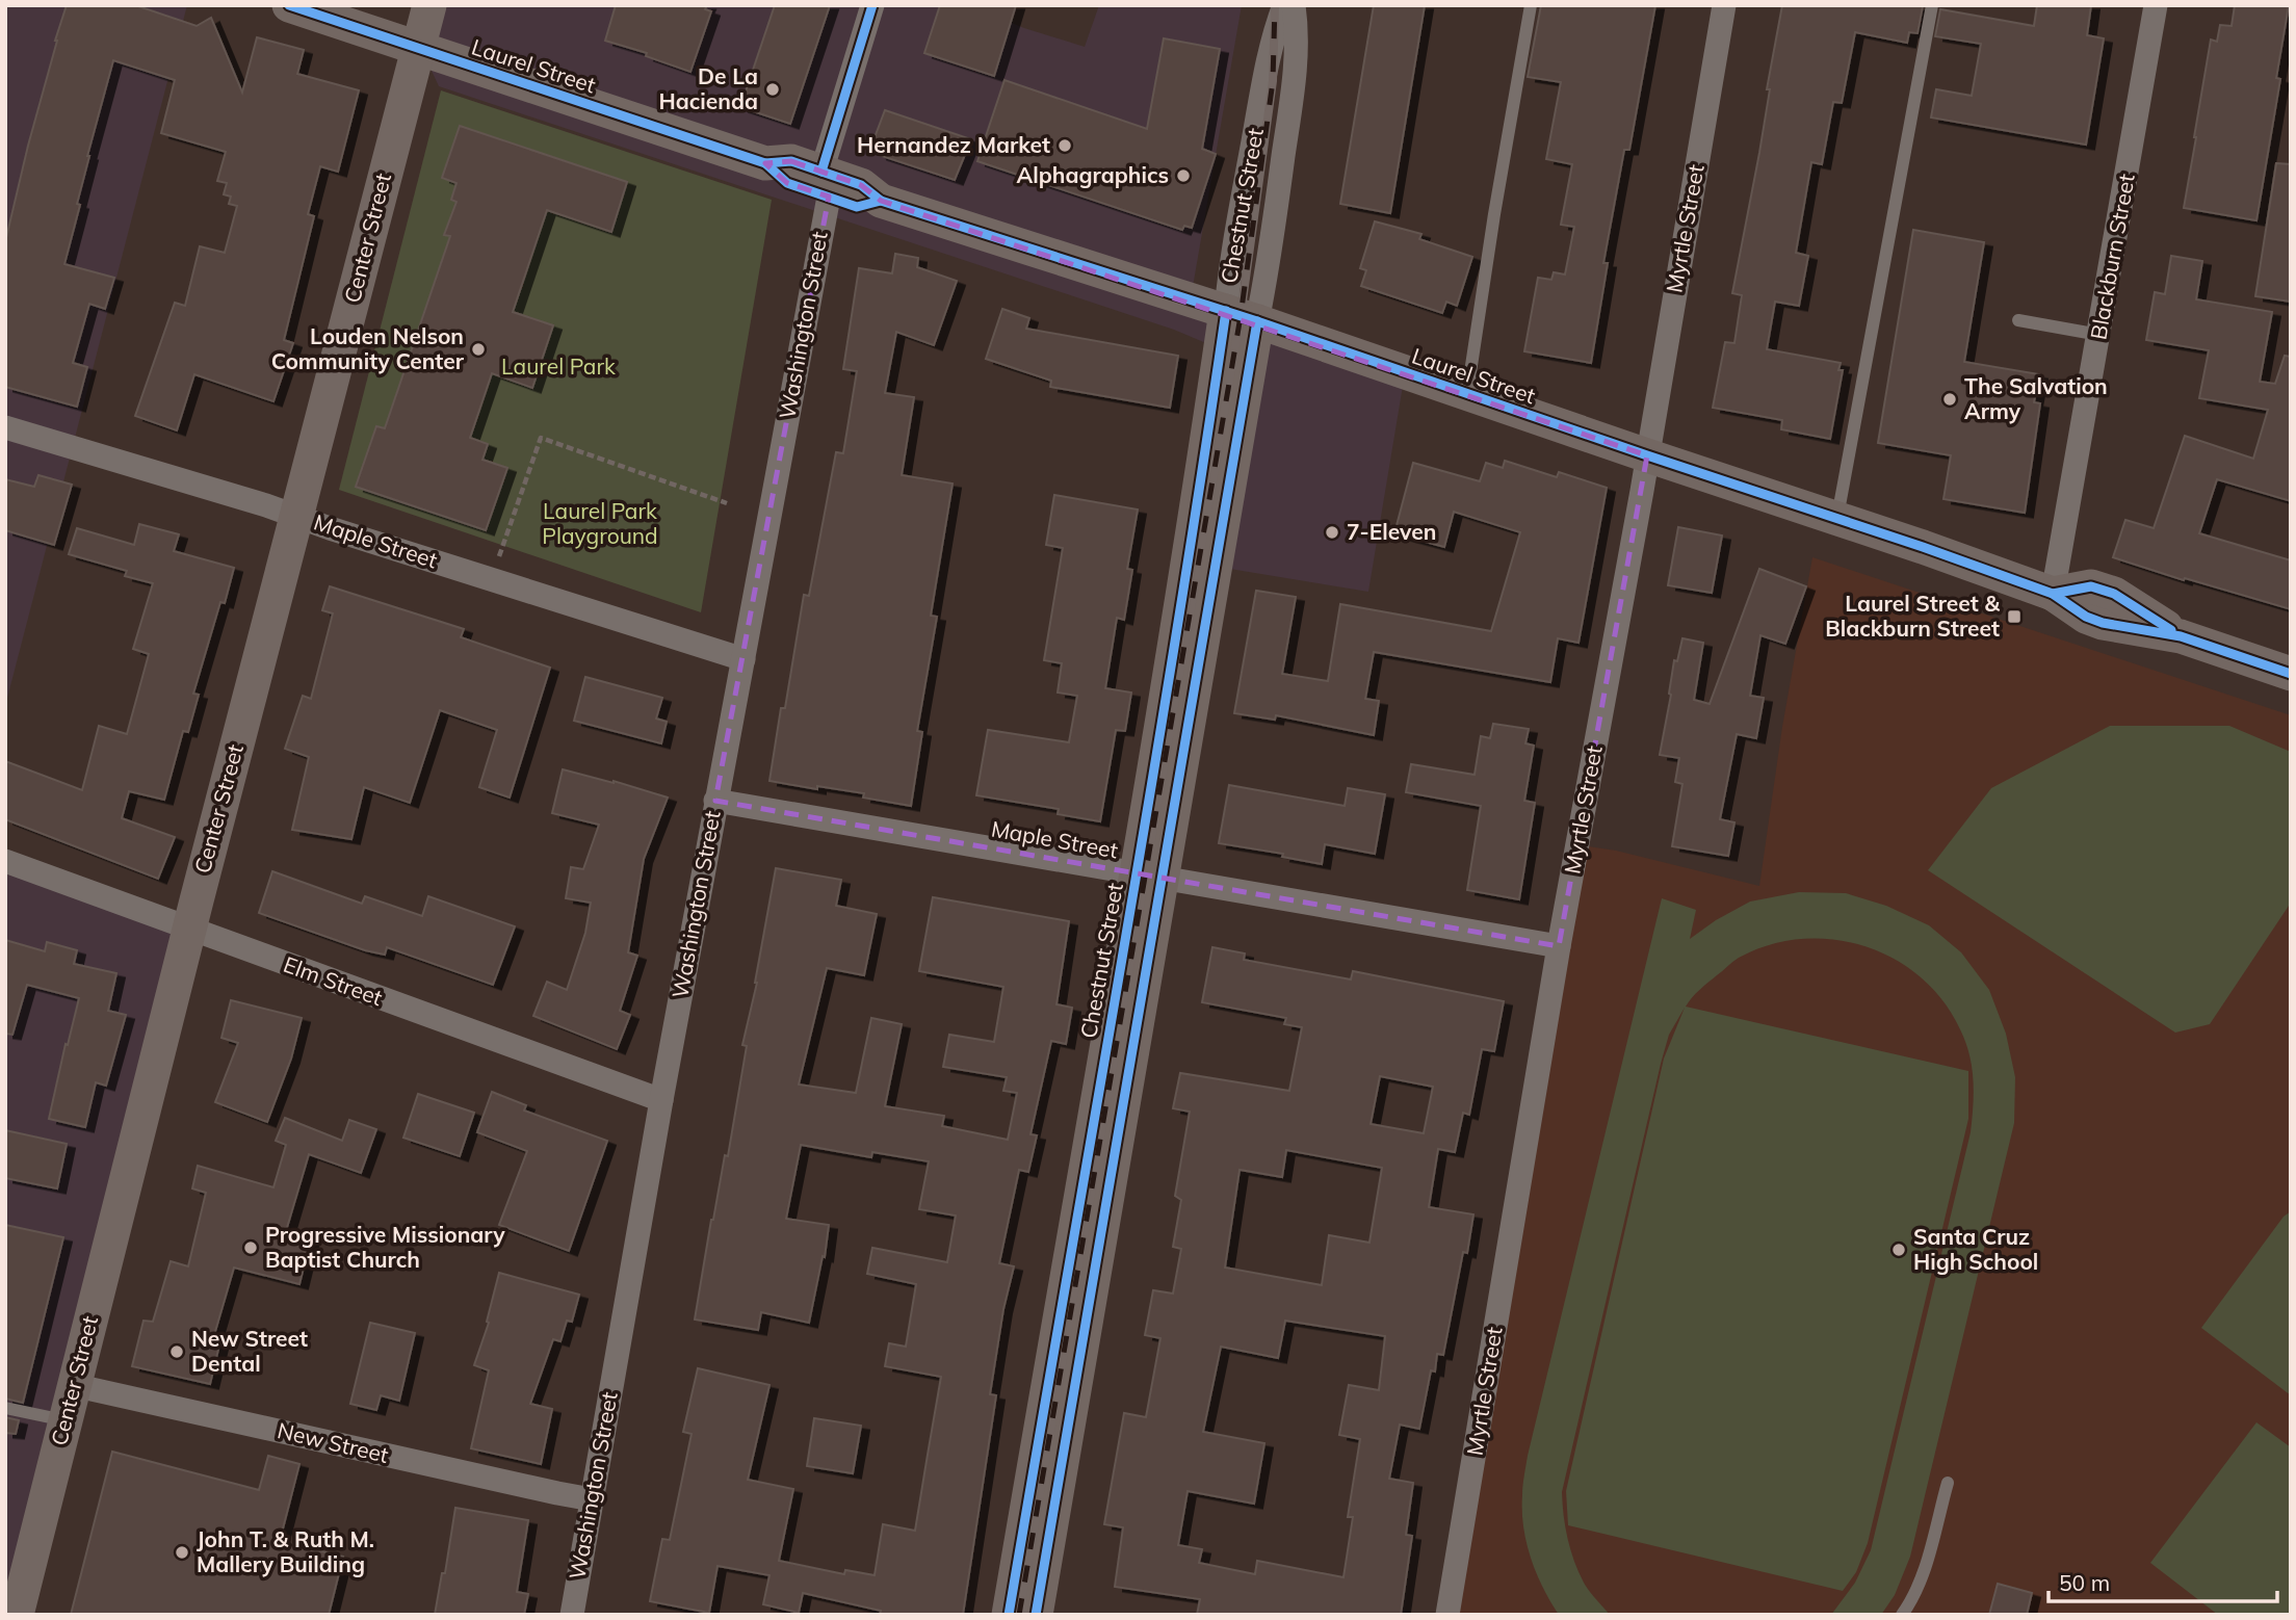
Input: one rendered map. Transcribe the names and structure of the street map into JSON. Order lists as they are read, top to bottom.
{
  "streets": {
    "main road": ["Laurel Street", "Chestnut Street", "Center Street"],
    "street": [
      "Myrtle Street",
      "Blackburn Street",
      "Washington Street",
      "Maple Street",
      "Elm Street",
      "New Street"
    ]
  },
  "crossings": [
    ["Laurel Street", "Chestnut Street"],
    ["Laurel Street", "Myrtle Street"],
    ["Laurel Street", "Center Street"],
    ["Laurel Street", "Blackburn Street"],
    ["Laurel Street", "Washington Street"],
    ["Chestnut Street", "Maple Street"],
    ["Myrtle Street", "Maple Street"],
    ["Center Street", "Maple Street"],
    ["Center Street", "Elm Street"],
    ["Center Street", "New Street"],
    ["Washington Street", "Maple Street"],
    ["Washington Street", "Elm Street"],
    ["Washington Street", "New Street"]
  ],
  "parks": ["Laurel Park", "Laurel Park Playground"],
  "places": {
    "other": [
      "De La Hacienda",
      "Hernandez Market",
      "Alphagraphics",
      "Louden Nelson Community Center",
      "The Salvation Army",
      "7-Eleven",
      "Progressive Missionary Baptist Church",
      "Santa Cruz High School",
      "New Street Dental",
      "John T. & Ruth M. Mallery Building"
    ],
    "transit": ["Laurel Street & Blackburn Street"]
  },
  "scale_bar": "50 m"
}
